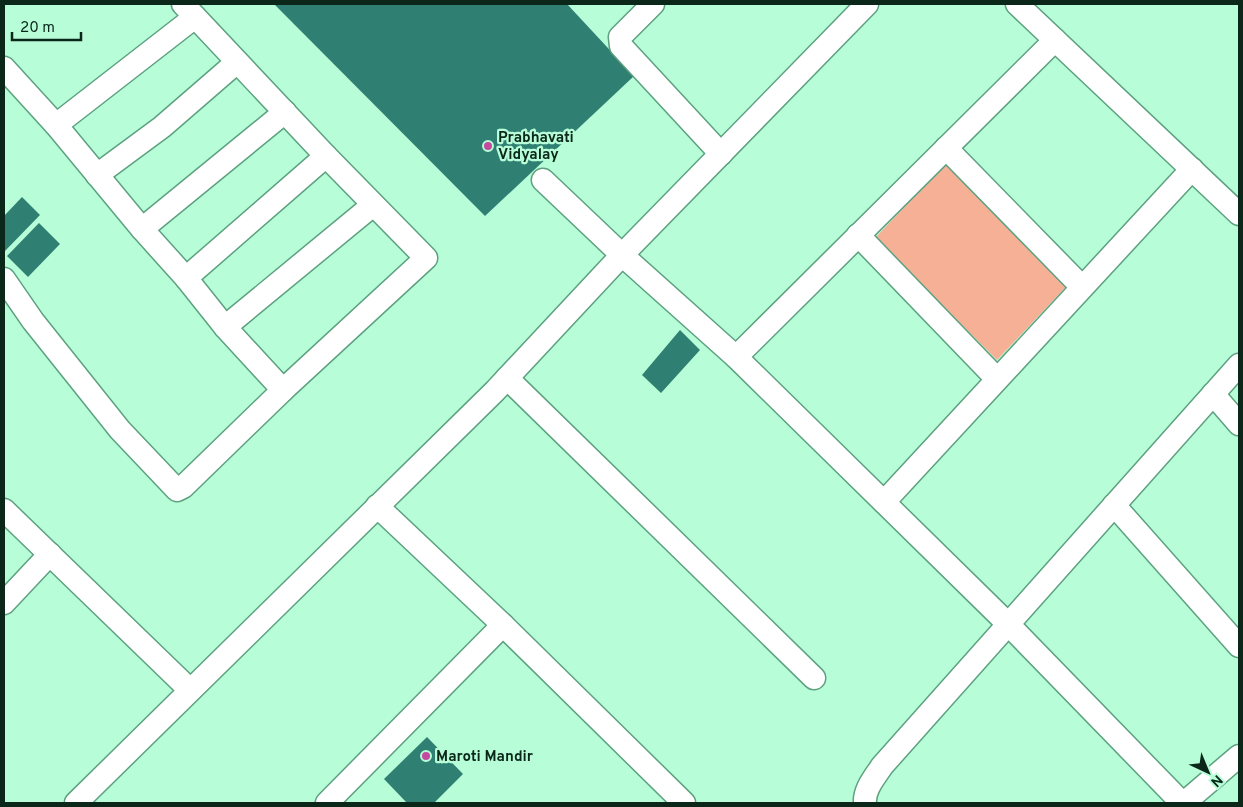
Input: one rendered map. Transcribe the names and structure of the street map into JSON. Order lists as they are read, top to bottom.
{
  "places": ["Prabhavati Vidyalay", "Maroti Mandir"],
  "scale_bar": "20 m",
  "north": "bottom right"
}
